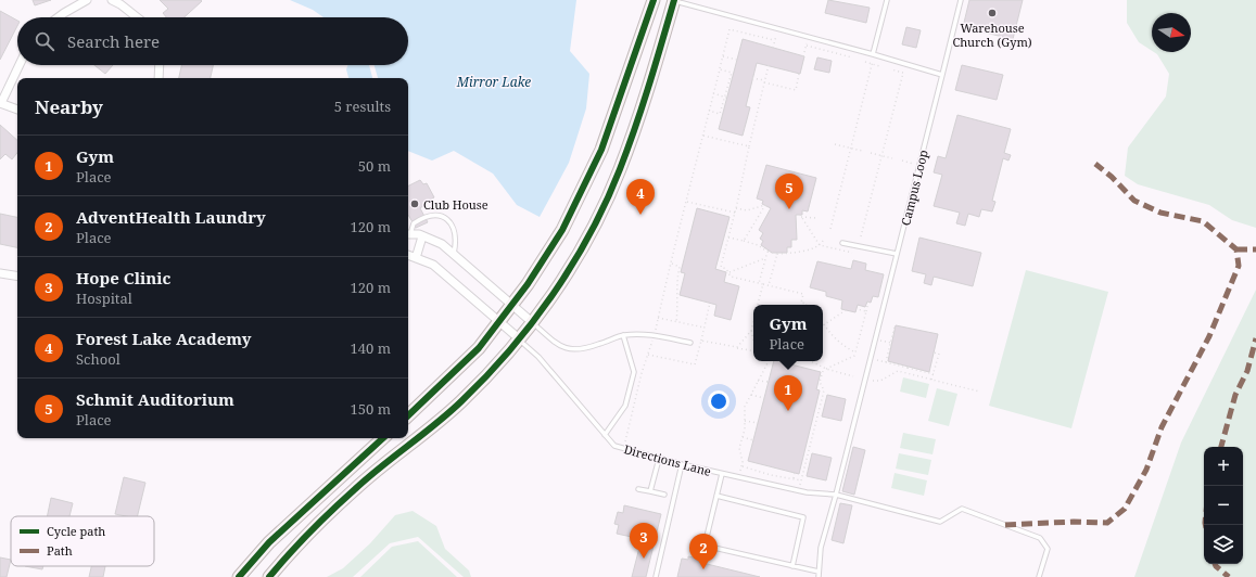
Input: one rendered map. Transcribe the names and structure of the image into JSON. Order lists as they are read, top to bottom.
{
  "streets": {
    "lane": ["Campus Loop", "Directions Lane"]
  },
  "crossings": [
    ["Campus Loop", "Directions Lane"]
  ],
  "water": ["Mirror Lake"],
  "places": ["Warehouse Church (Gym)", "Club House"],
  "legend": ["Cycle path", "Path"],
  "north": "right",
  "page": {
    "search": "Search here",
    "heading": ["Nearby", "5 results"],
    "list": [
      {
        "mark": "1",
        "name": "Gym",
        "note": "Place",
        "value": "50 m"
      },
      {
        "mark": "2",
        "name": "AdventHealth Laundry",
        "note": "Place",
        "value": "120 m"
      },
      {
        "mark": "3",
        "name": "Hope Clinic",
        "note": "Hospital",
        "value": "120 m"
      },
      {
        "mark": "4",
        "name": "Forest Lake Academy",
        "note": "School",
        "value": "140 m"
      },
      {
        "mark": "5",
        "name": "Schmit Auditorium",
        "note": "Place",
        "value": "150 m"
      }
    ],
    "pins": [
      "5",
      "4",
      "1",
      "3",
      "2"
    ],
    "popup": ["Gym", "Place"],
    "map_buttons": ["+", "−"]
  }
}
